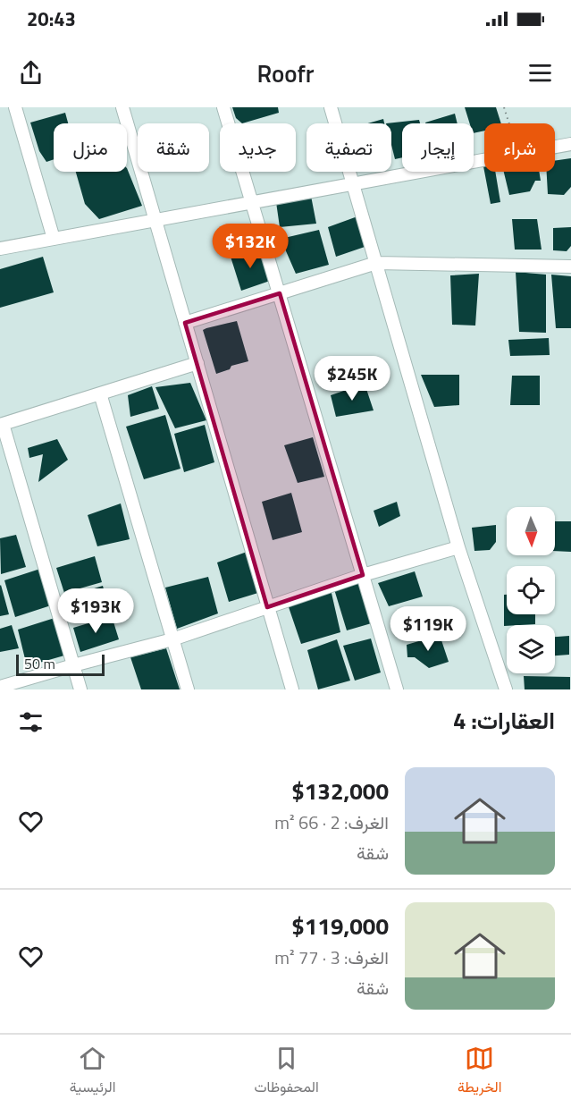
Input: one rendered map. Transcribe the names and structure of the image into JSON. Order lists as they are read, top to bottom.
{
  "scale_bar": "50 m",
  "north": "bottom",
  "page": {
    "status": "20:43",
    "header": "Roofr",
    "chip": [
      "شراء",
      "إيجار",
      "تصفية",
      "جديد",
      "شقة",
      "منزل"
    ],
    "price": [
      "$132K",
      "$245K",
      "$193K",
      "$119K"
    ],
    "scale": "50 m",
    "heading": "العقارات: 4",
    "list": [
      {
        "name": "$132,000",
        "note": "الغرف: 2 · 66 m² · شقة"
      },
      {
        "name": "$119,000",
        "note": "الغرف: 3 · 77 m² · شقة"
      }
    ],
    "tabs": ["الخريطة", "المحفوظات", "الرئيسية"]
  }
}
